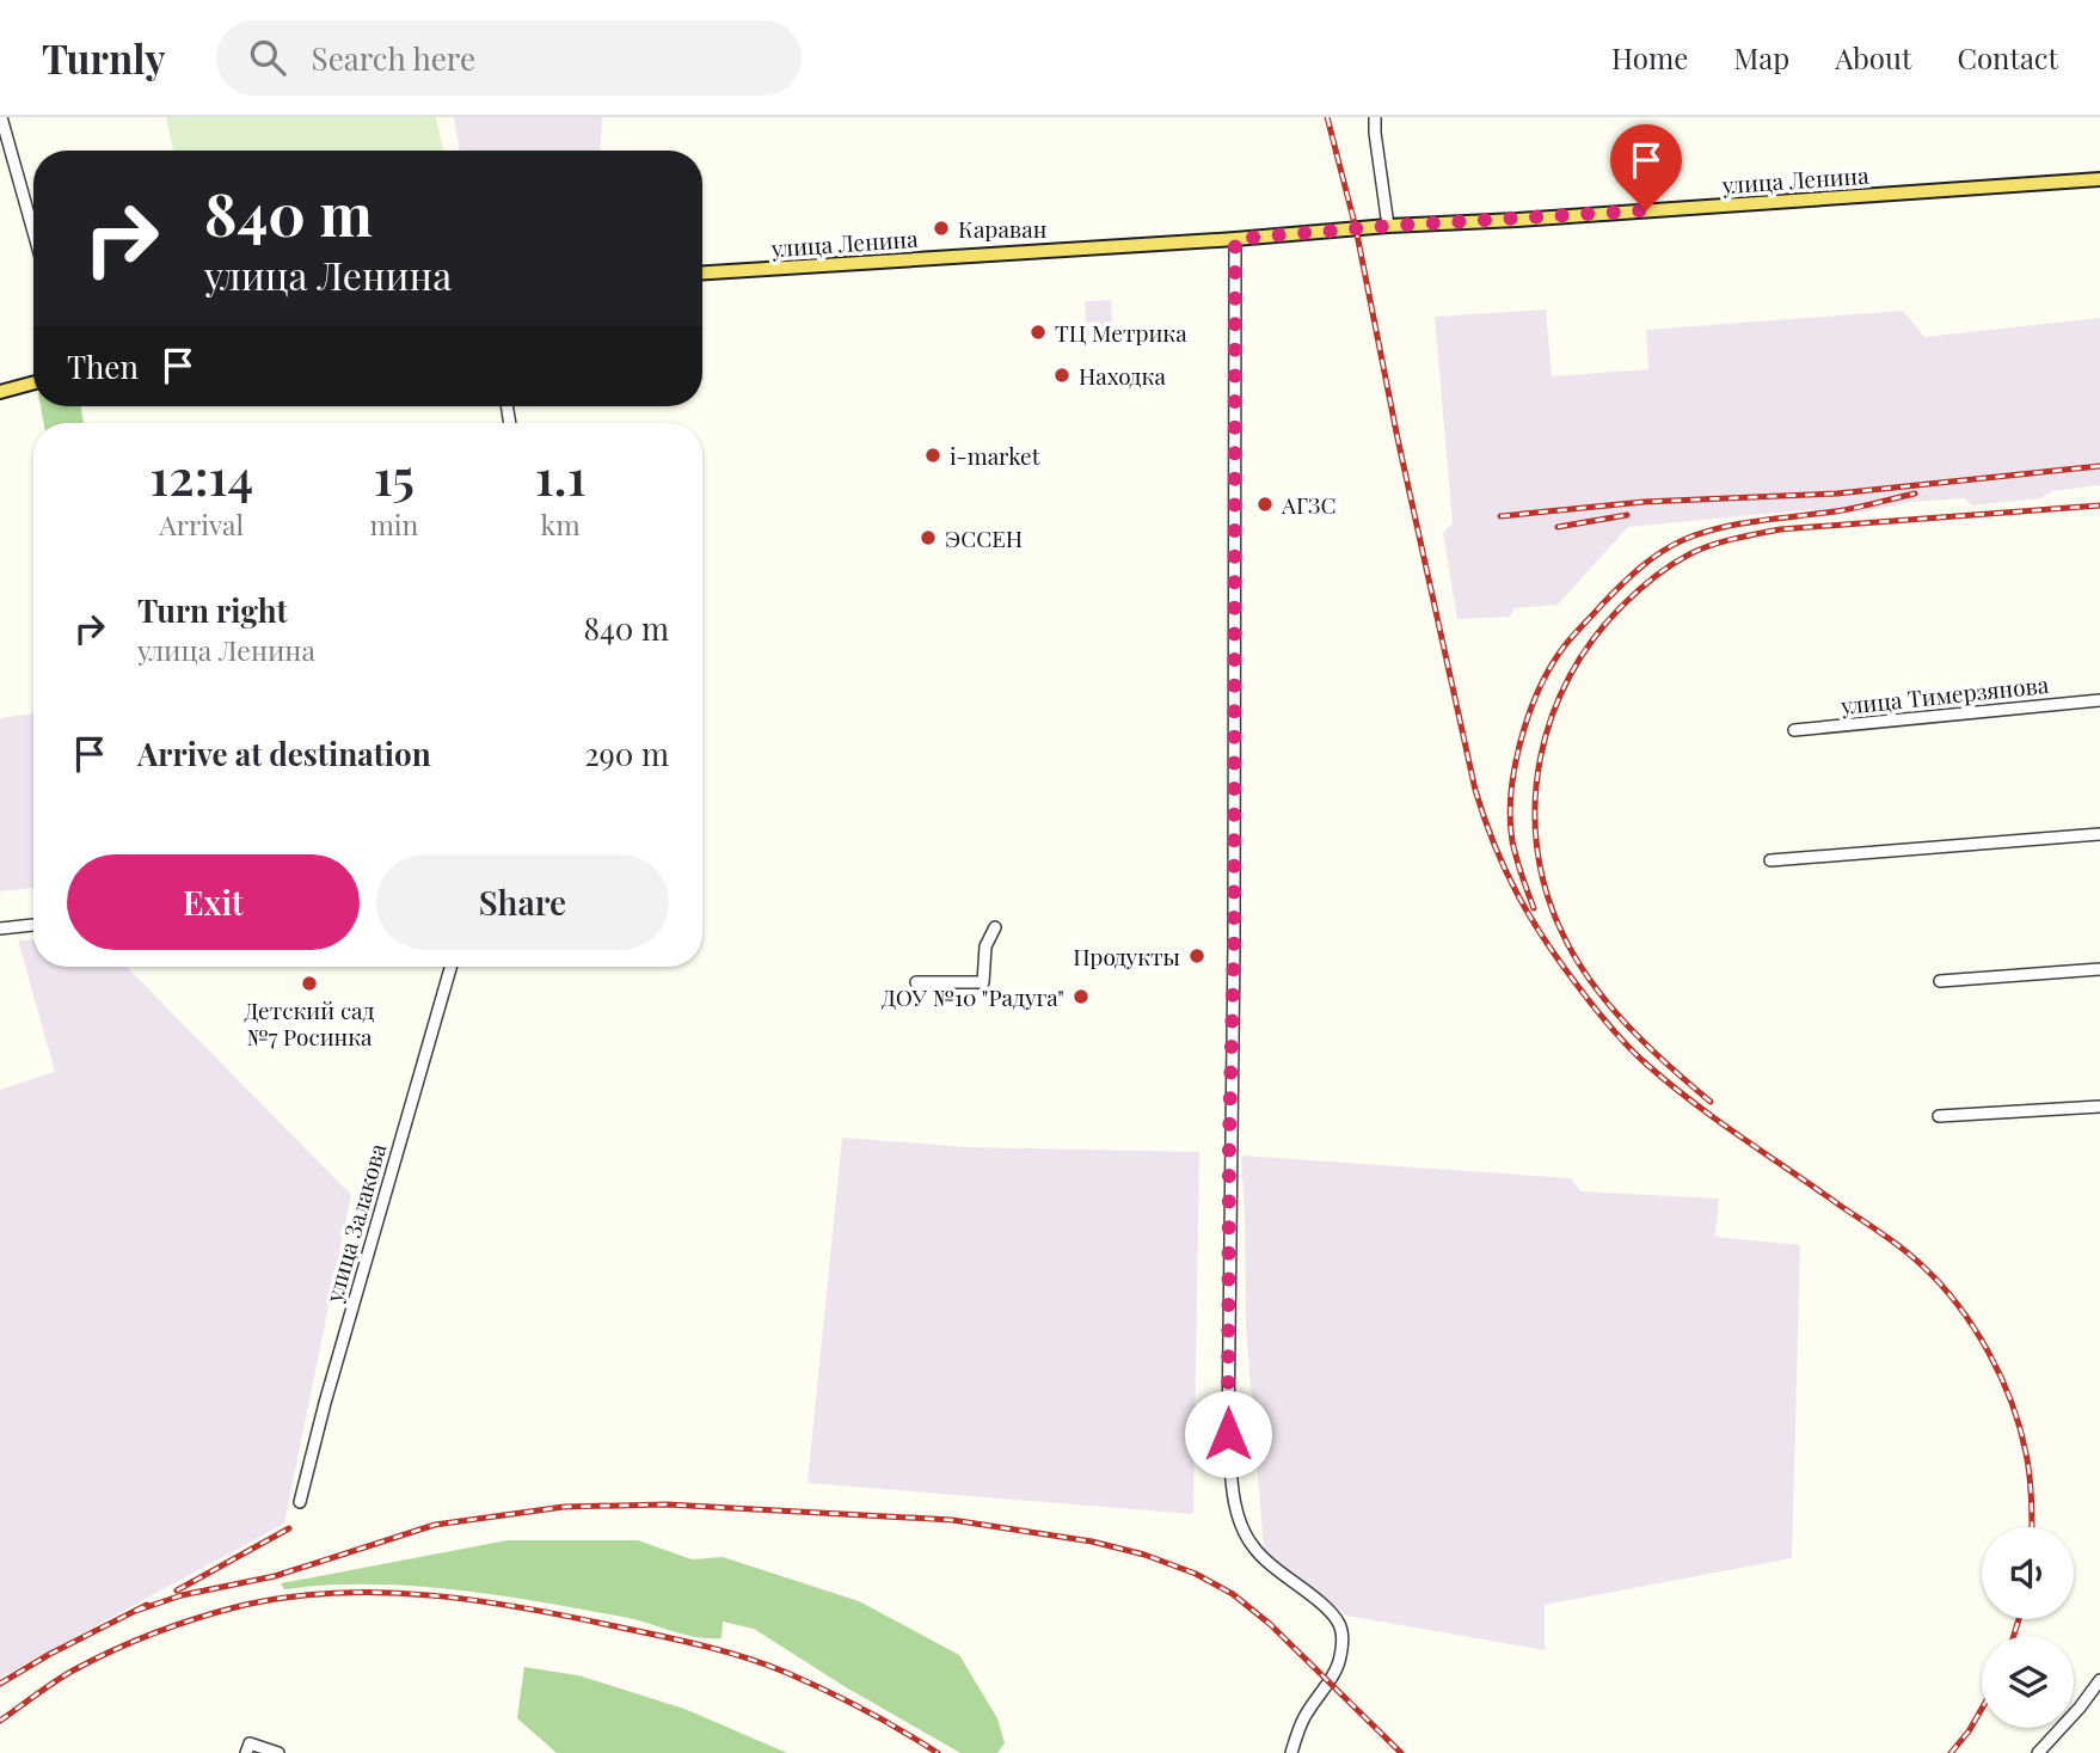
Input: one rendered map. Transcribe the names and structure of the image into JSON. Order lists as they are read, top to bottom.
{
  "streets": {
    "main road": ["улица Ленина"],
    "street": ["улица Тимерзянова", "улица Залакова"]
  },
  "places": [
    "Караван",
    "ТЦ Метрика",
    "Находка",
    "i-market",
    "АГЗС",
    "ЭССЕН",
    "Продукты",
    "Детский сад №7 Росинка",
    "ДОУ №10 \"Радуга\""
  ],
  "page": {
    "header": "Turnly",
    "search": "Search here",
    "nav": [
      "Home",
      "Map",
      "About",
      "Contact"
    ],
    "turn": ["840 m", "улица Ленина"],
    "then": "Then",
    "eta": [
      "12:14",
      "Arrival",
      "15",
      "min",
      "1.1",
      "km"
    ],
    "list": [
      {
        "name": "Turn right",
        "note": "улица Ленина",
        "value": "840 m"
      },
      {
        "name": "Arrive at destination",
        "value": "290 m"
      }
    ],
    "buttons": ["Exit", "Share"]
  }
}
